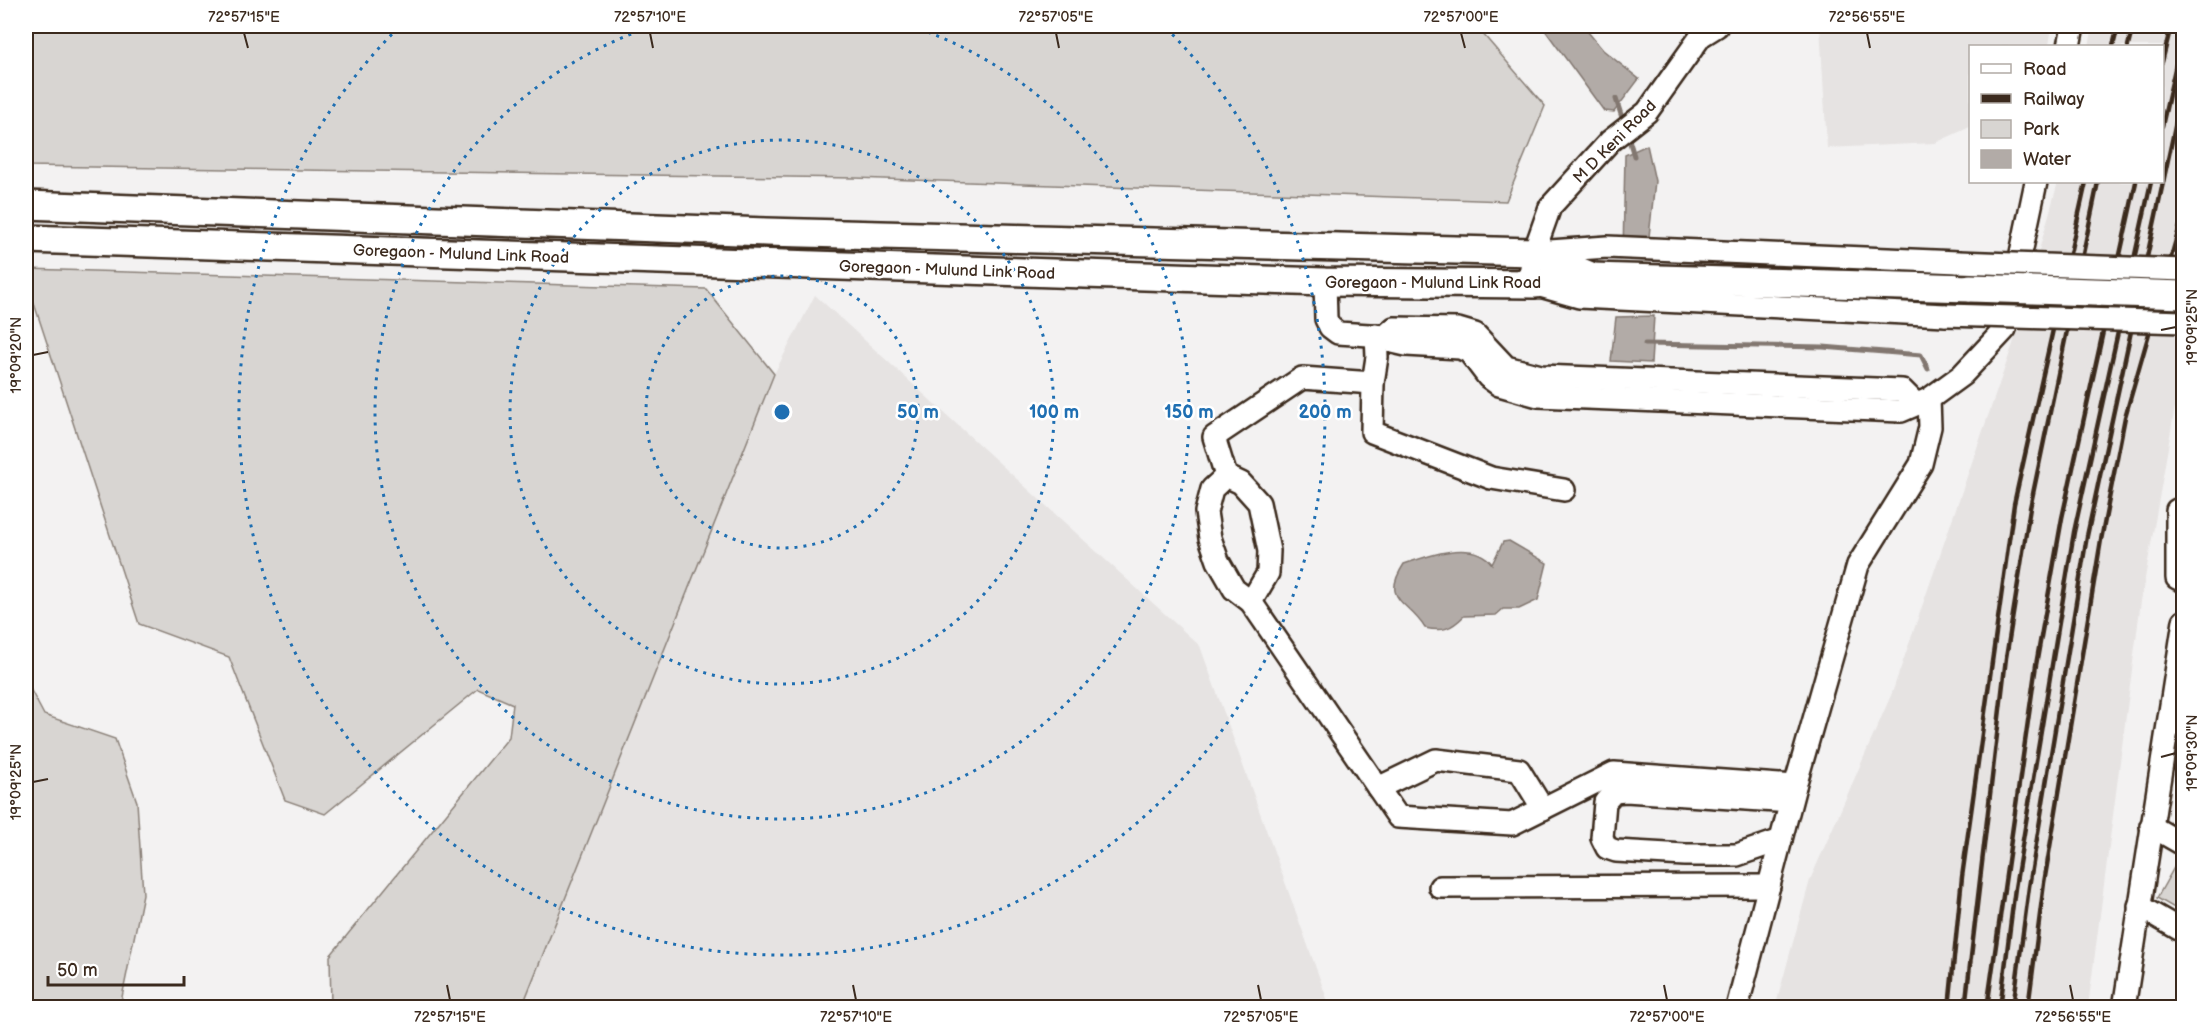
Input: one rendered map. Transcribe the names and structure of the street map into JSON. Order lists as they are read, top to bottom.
{
  "streets": {
    "main road": ["Goregaon - Mulund Link Road"],
    "street": ["M D Keni Road"]
  },
  "crossings": [
    ["M D Keni Road", "Goregaon - Mulund Link Road"]
  ],
  "legend": [
    "Road",
    "Railway",
    "Park",
    "Water"
  ],
  "scale_bar": "50 m",
  "coordinates": [
    "72°57'15\"E",
    "72°57'10\"E",
    "72°57'05\"E",
    "72°57'00\"E",
    "72°56'55\"E",
    "19°09'25\"N",
    "19°09'20\"N",
    "19°09'30\"N"
  ],
  "rings": [
    "50 m",
    "100 m",
    "150 m",
    "200 m"
  ]
}
